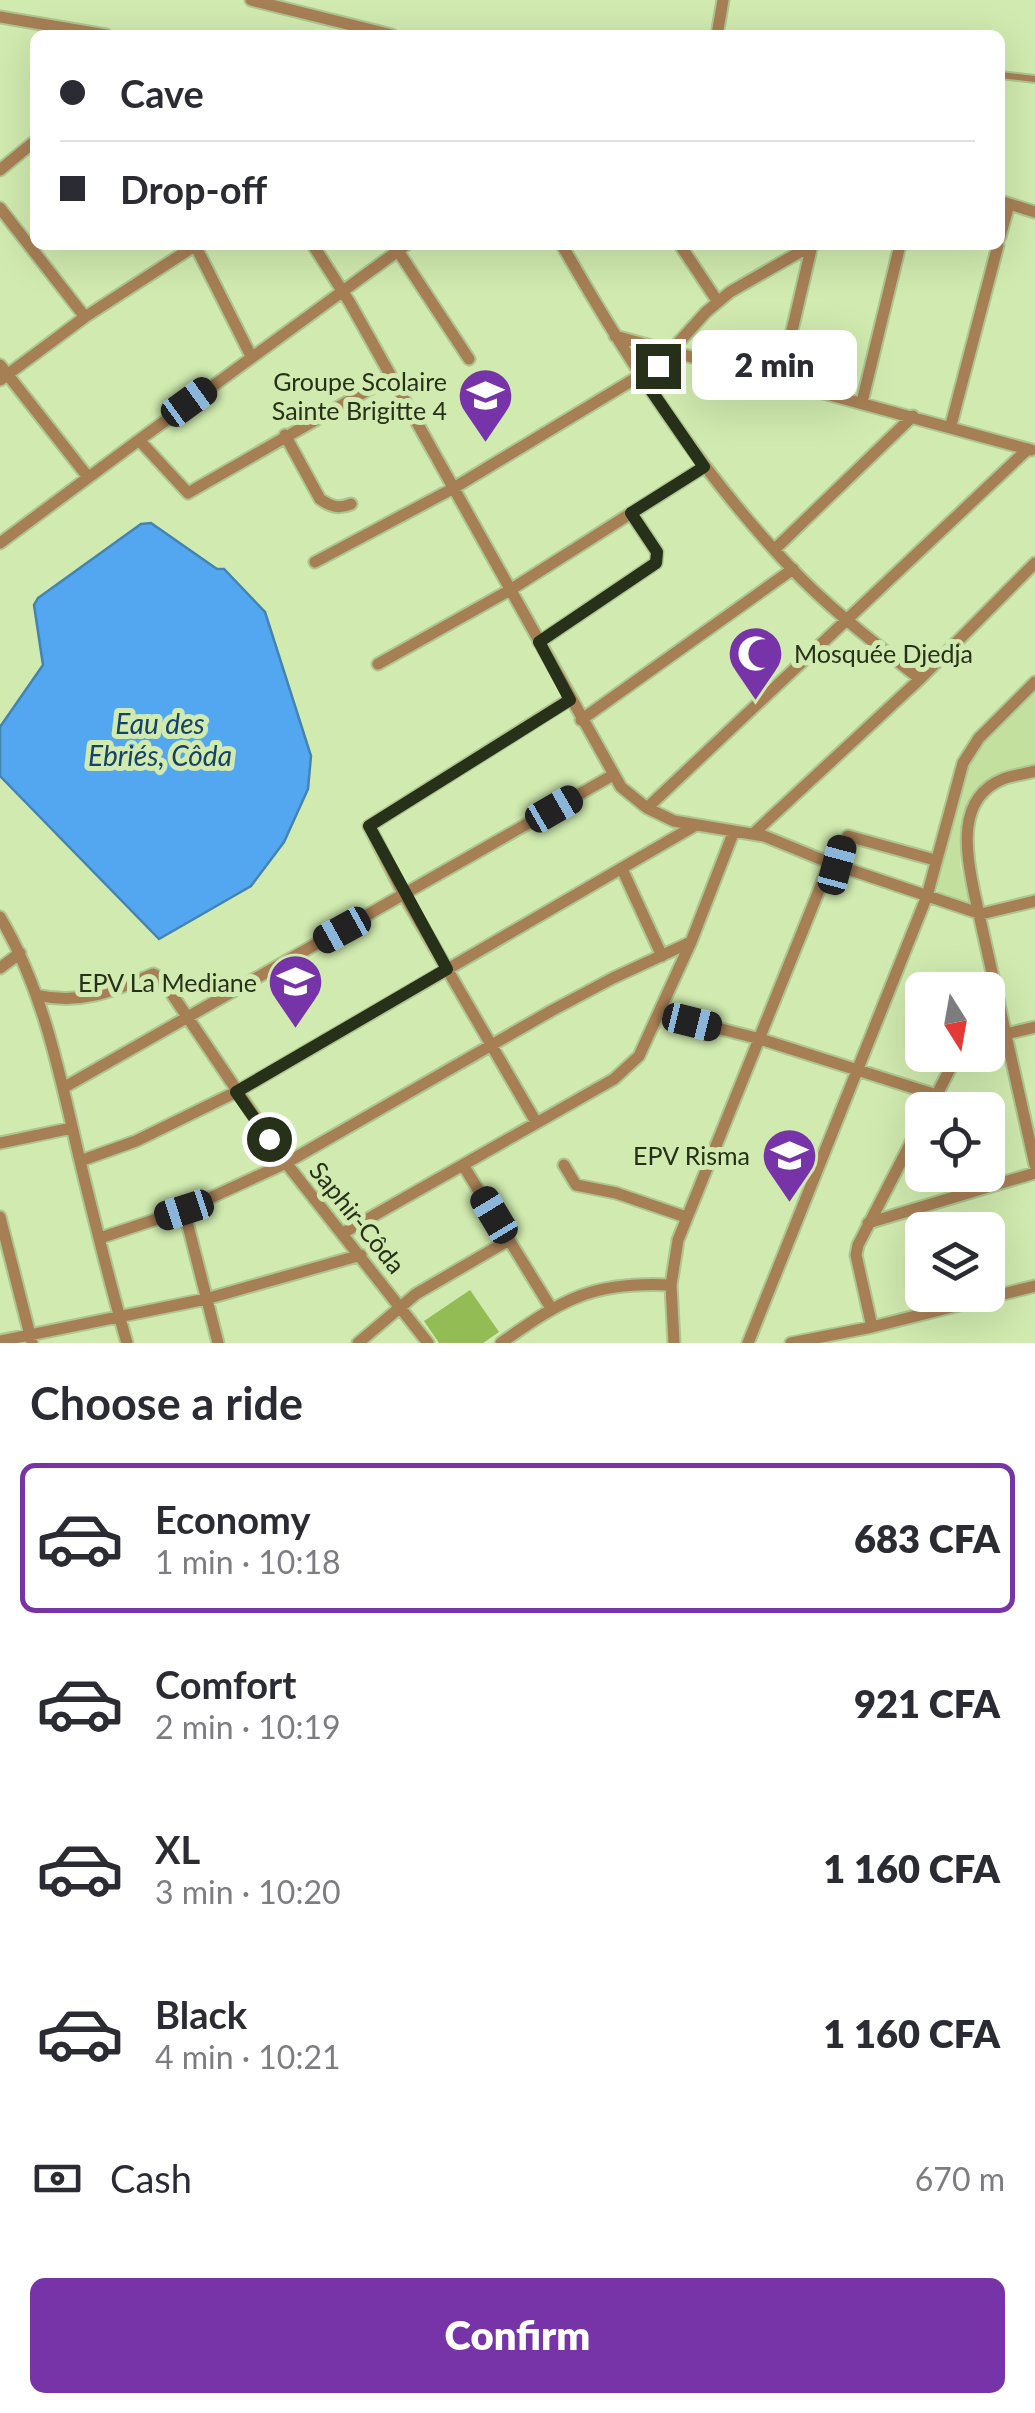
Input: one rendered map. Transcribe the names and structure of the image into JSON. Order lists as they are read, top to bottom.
{
  "streets": {
    "street": ["Saphir-Côda"]
  },
  "water": ["Eau des Ebriés, Côda"],
  "places": {
    "school or university": ["Groupe Scolaire Sainte Brigitte 4", "EPV La Mediane", "EPV Risma"],
    "mosque": ["Mosquée Djedja"]
  },
  "north": "bottom",
  "page": {
    "banner": ["Cave", "Drop-off"],
    "bubble": "2 min",
    "heading": "Choose a ride",
    "list": [
      {
        "name": "Economy",
        "note": "1 min · 10:18",
        "value": "683 CFA"
      },
      {
        "name": "Comfort",
        "note": "2 min · 10:19",
        "value": "921 CFA"
      },
      {
        "name": "XL",
        "note": "3 min · 10:20",
        "value": "1 160 CFA"
      },
      {
        "name": "Black",
        "note": "4 min · 10:21",
        "value": "1 160 CFA"
      }
    ],
    "pay": ["Cash", "670 m"],
    "buttons": "Confirm"
  }
}
